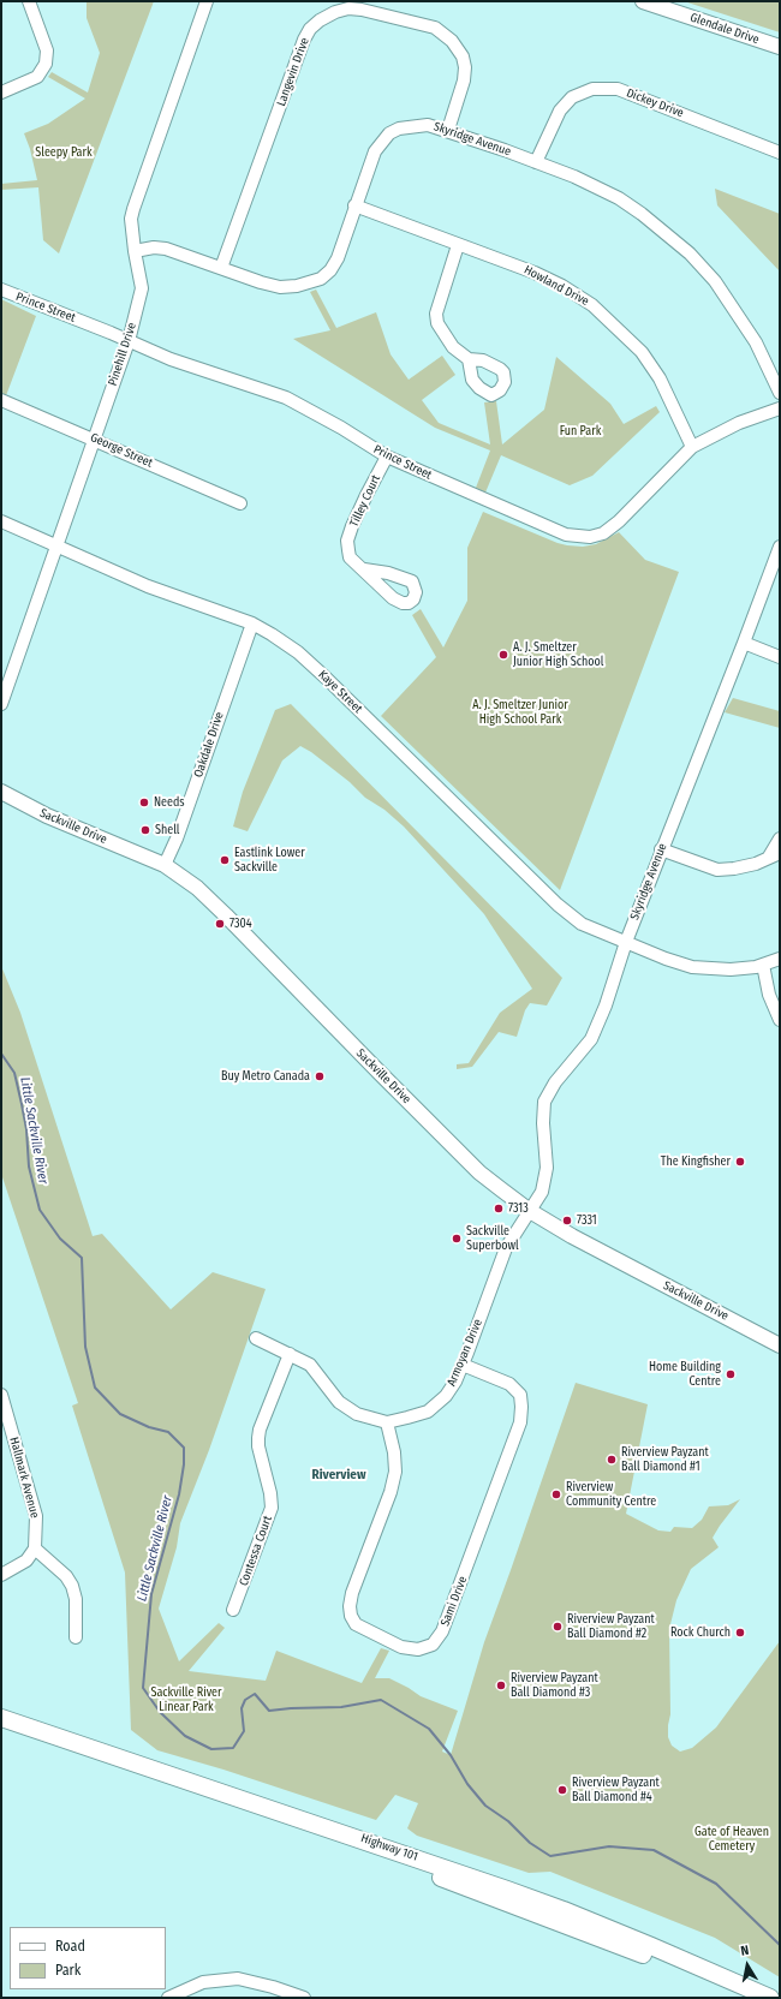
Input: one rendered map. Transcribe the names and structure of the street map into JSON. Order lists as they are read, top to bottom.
{
  "streets": {
    "highway": ["Highway 101"],
    "main road": ["Glendale Drive", "Sackville Drive"],
    "street": [
      "Langevin Drive",
      "Dickey Drive",
      "Skyridge Avenue",
      "Howland Drive",
      "Prince Street",
      "Pinehill Drive",
      "George Street",
      "Tilley Court",
      "Kaye Street",
      "Oakdale Drive",
      "Armoyan Drive",
      "Hallmark Avenue",
      "Contessa Court",
      "Sami Drive"
    ]
  },
  "crossings": [
    ["Langevin Drive", "Skyridge Avenue"],
    ["Dickey Drive", "Skyridge Avenue"],
    ["Skyridge Avenue", "Howland Drive"],
    ["Skyridge Avenue", "Pinehill Drive"],
    ["Skyridge Avenue", "Kaye Street"],
    ["Skyridge Avenue", "Sackville Drive"],
    ["Skyridge Avenue", "Armoyan Drive"],
    ["Howland Drive", "Prince Street"],
    ["Prince Street", "Pinehill Drive"],
    ["Prince Street", "Tilley Court"],
    ["Pinehill Drive", "George Street"],
    ["Pinehill Drive", "Kaye Street"],
    ["Kaye Street", "Oakdale Drive"],
    ["Oakdale Drive", "Sackville Drive"],
    ["Sackville Drive", "Armoyan Drive"],
    ["Armoyan Drive", "Contessa Court"],
    ["Armoyan Drive", "Sami Drive"]
  ],
  "districts": ["Riverview"],
  "water": ["Little Sackville River"],
  "parks": [
    "Sleepy Park",
    "Fun Park",
    "A. J. Smeltzer Junior High School Park",
    "Sackville River Linear Park",
    "Gate of Heaven Cemetery"
  ],
  "places": [
    "A. J. Smeltzer Junior High School",
    "Needs",
    "Shell",
    "Eastlink Lower Sackville",
    "7304",
    "Buy Metro Canada",
    "The Kingfisher",
    "7313",
    "7331",
    "Sackville Superbowl",
    "Home Building Centre",
    "Riverview Payzant Ball Diamond #1",
    "Riverview Community Centre",
    "Riverview Payzant Ball Diamond #2",
    "Rock Church",
    "Riverview Payzant Ball Diamond #3",
    "Riverview Payzant Ball Diamond #4"
  ],
  "legend": ["Road", "Park"],
  "north": "top"
}
